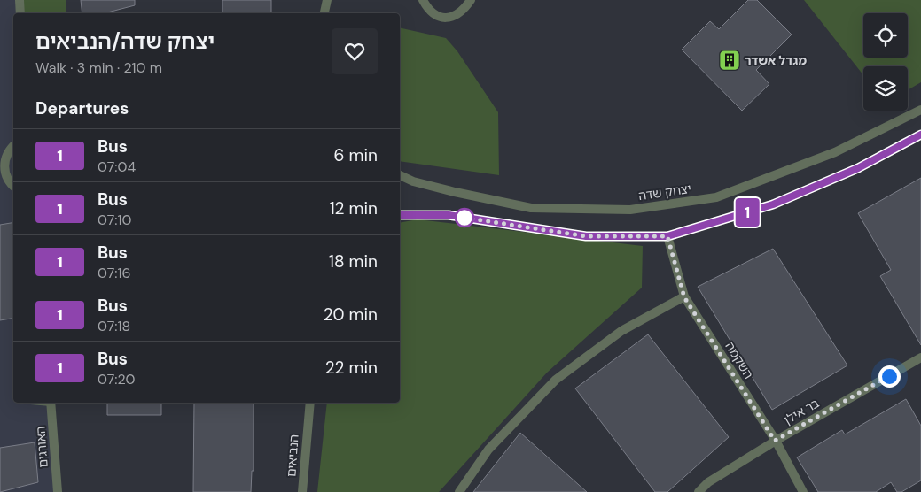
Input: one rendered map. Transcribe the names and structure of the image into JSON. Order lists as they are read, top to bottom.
{
  "streets": {
    "street": [
      "יצחק שדה",
      "השקמה",
      "בר אילן",
      "האורגים",
      "הנביאים"
    ]
  },
  "crossings": [
    ["השקמה", "בר אילן"]
  ],
  "places": {
    "building": ["מגדל אשדר"]
  },
  "lines": ["bus line 1"],
  "page": {
    "on_map": "1",
    "heading": [
      ["יצחק שדה/הנביאים", "Walk · 3 min · 210 m"],
      "Departures"
    ],
    "list": [
      {
        "mark": "1",
        "name": "Bus",
        "note": "07:04",
        "value": "6 min"
      },
      {
        "mark": "1",
        "name": "Bus",
        "note": "07:10",
        "value": "12 min"
      },
      {
        "mark": "1",
        "name": "Bus",
        "note": "07:16",
        "value": "18 min"
      },
      {
        "mark": "1",
        "name": "Bus",
        "note": "07:18",
        "value": "20 min"
      },
      {
        "mark": "1",
        "name": "Bus",
        "note": "07:20",
        "value": "22 min"
      }
    ]
  }
}
